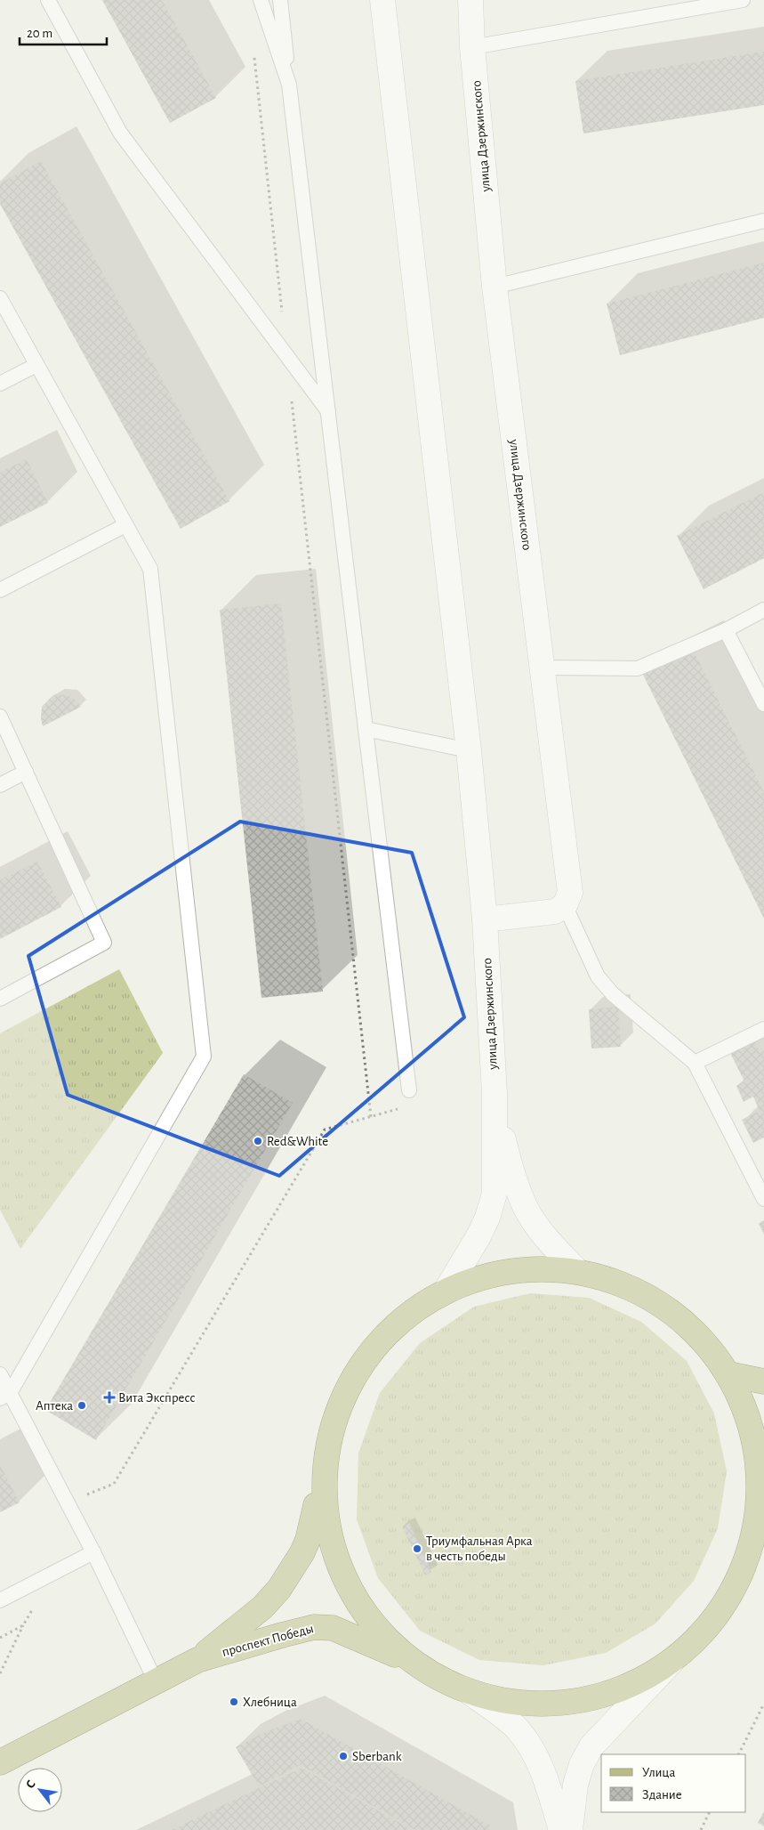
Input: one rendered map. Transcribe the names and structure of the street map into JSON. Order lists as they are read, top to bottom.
{
  "streets": {
    "main road": ["проспект Победы"],
    "street": ["улица Дзержинского"]
  },
  "places": {
    "other": [
      "Red&White",
      "Аптека",
      "Триумфальная Арка в честь победы",
      "Хлебница",
      "Sberbank"
    ],
    "health": ["Вита Экспресс"]
  },
  "legend": ["Улица", "Здание"],
  "scale_bar": "20 m",
  "north": "top left"
}
